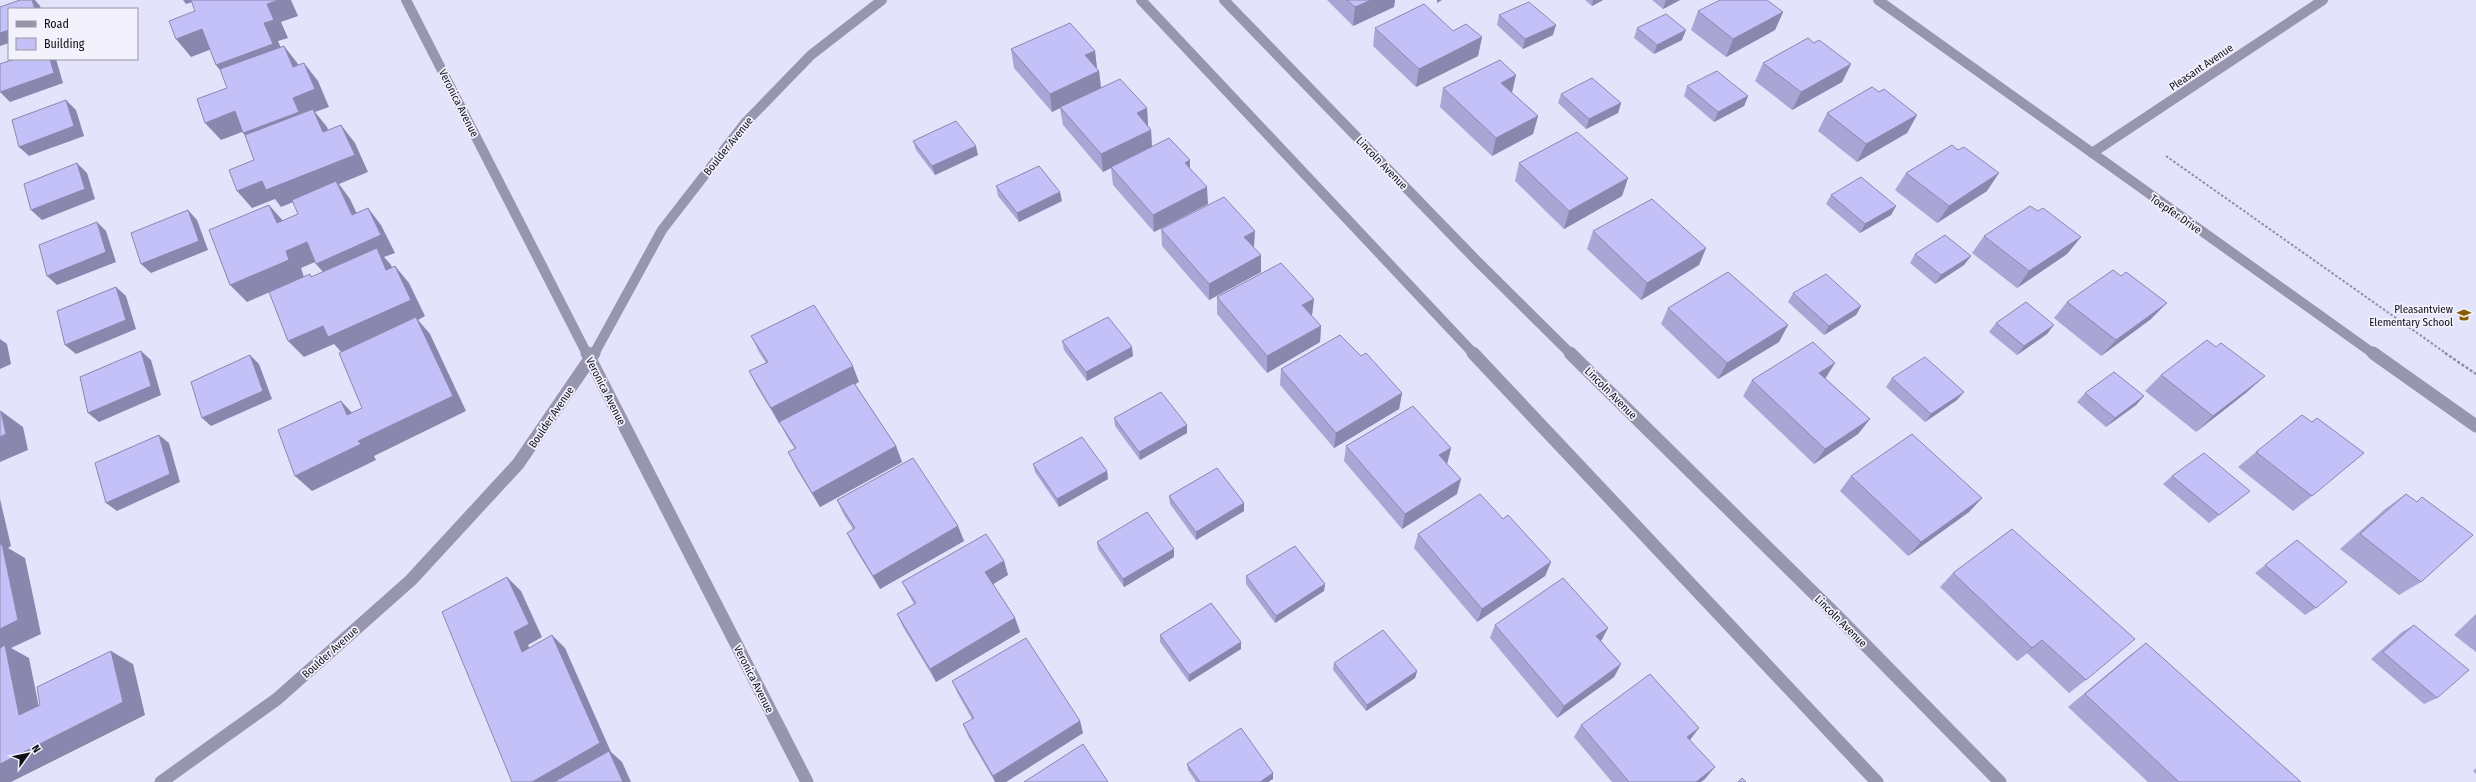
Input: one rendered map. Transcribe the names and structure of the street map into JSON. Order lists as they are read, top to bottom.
{
  "streets": {
    "street": [
      "Pleasant Avenue",
      "Veronica Avenue",
      "Boulder Avenue",
      "Lincoln Avenue",
      "Toepfer Drive"
    ]
  },
  "crossings": [
    ["Pleasant Avenue", "Toepfer Drive"],
    ["Veronica Avenue", "Boulder Avenue"]
  ],
  "places": {
    "school or university": ["Pleasantview Elementary School"]
  },
  "legend": ["Road", "Building"],
  "north": "top right"
}
